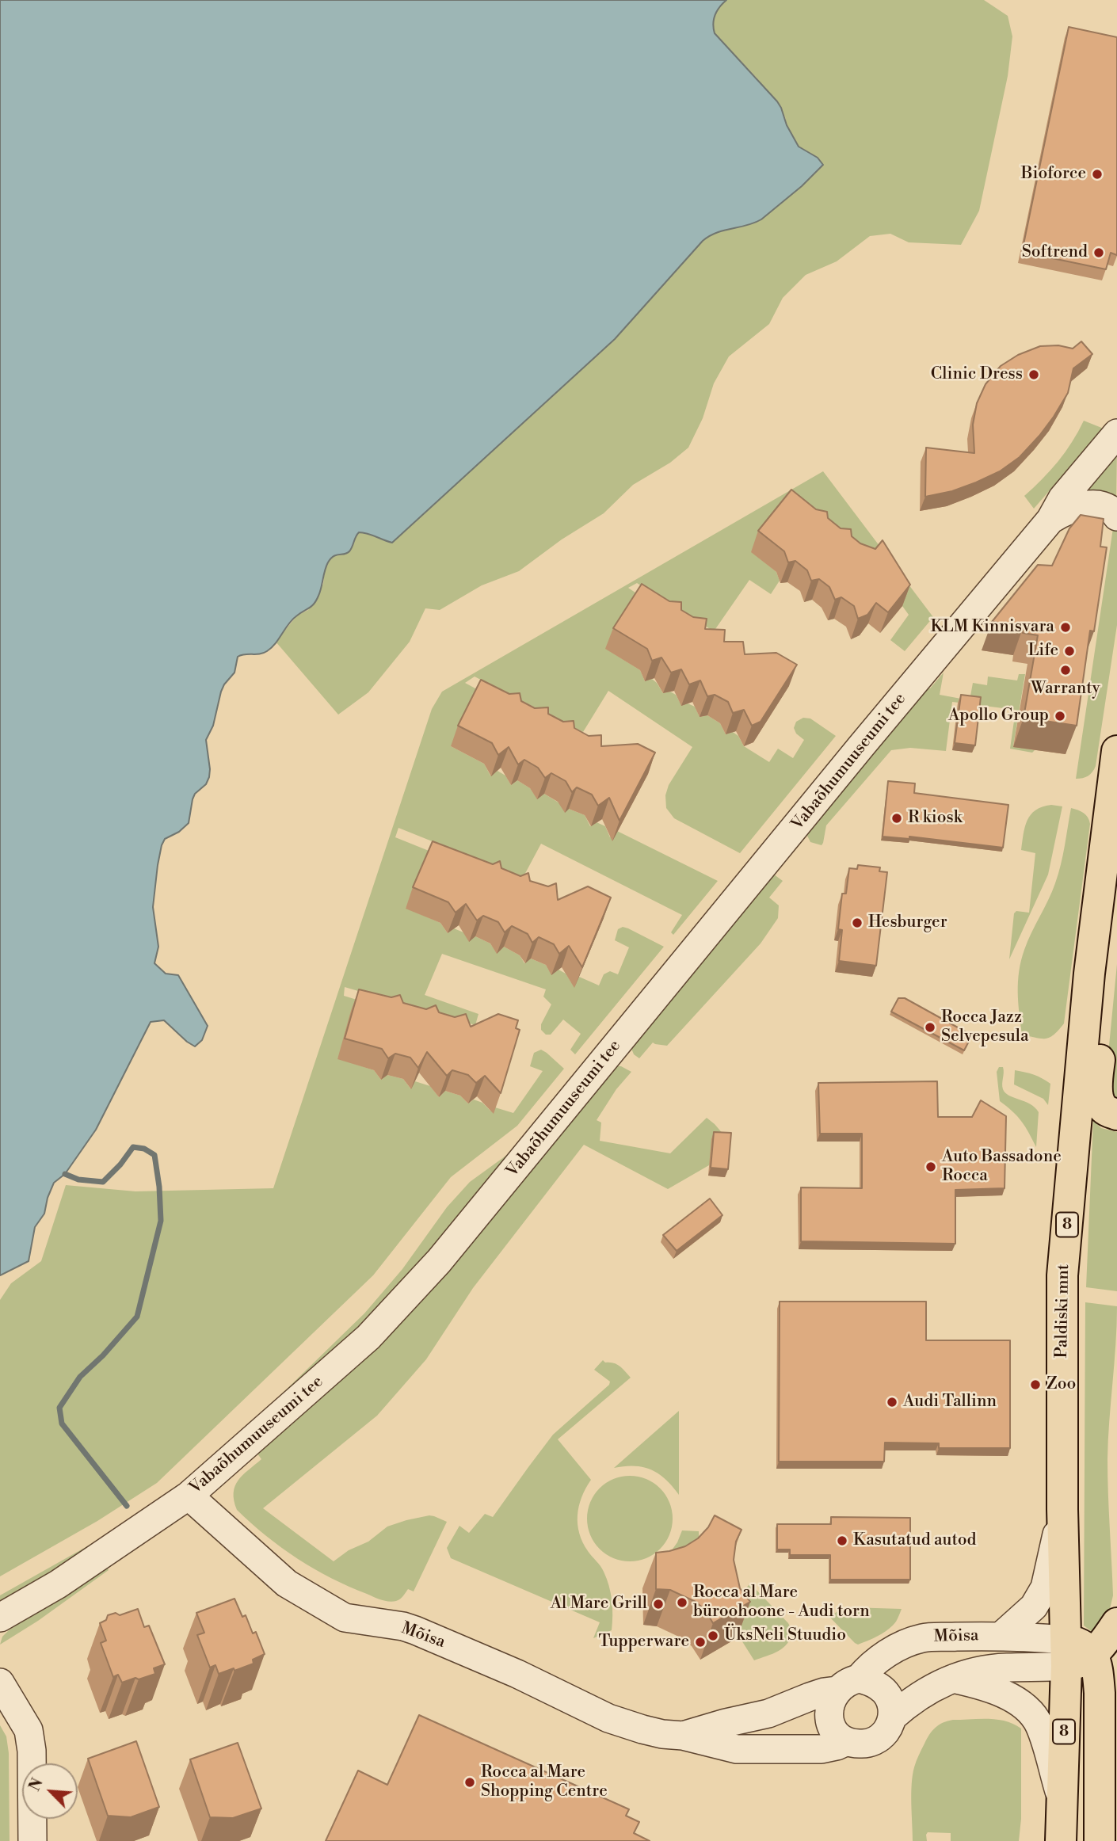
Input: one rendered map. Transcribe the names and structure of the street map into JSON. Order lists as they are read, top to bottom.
{
  "streets": {
    "main road": ["8", "Paldiski mnt"],
    "street": ["Vabaõhumuuseumi tee", "Mõisa"]
  },
  "crossings": [
    ["Vabaõhumuuseumi tee", "Mõisa"],
    ["Paldiski mnt", "Mõisa"]
  ],
  "places": [
    "Bioforce",
    "Softrend",
    "Clinic Dress",
    "KLM Kinnisvara",
    "Life",
    "Warranty",
    "Apollo Group",
    "R kiosk",
    "Hesburger",
    "Rocca Jazz Selvepesula",
    "Auto Bassadone Rocca",
    "Zoo",
    "Audi Tallinn",
    "Kasutatud autod",
    "Rocca al Mare büroohoone - Audi torn",
    "Al Mare Grill",
    "ÜksNeli Stuudio",
    "Tupperware",
    "Rocca al Mare Shopping Centre"
  ],
  "north": "top left"
}
